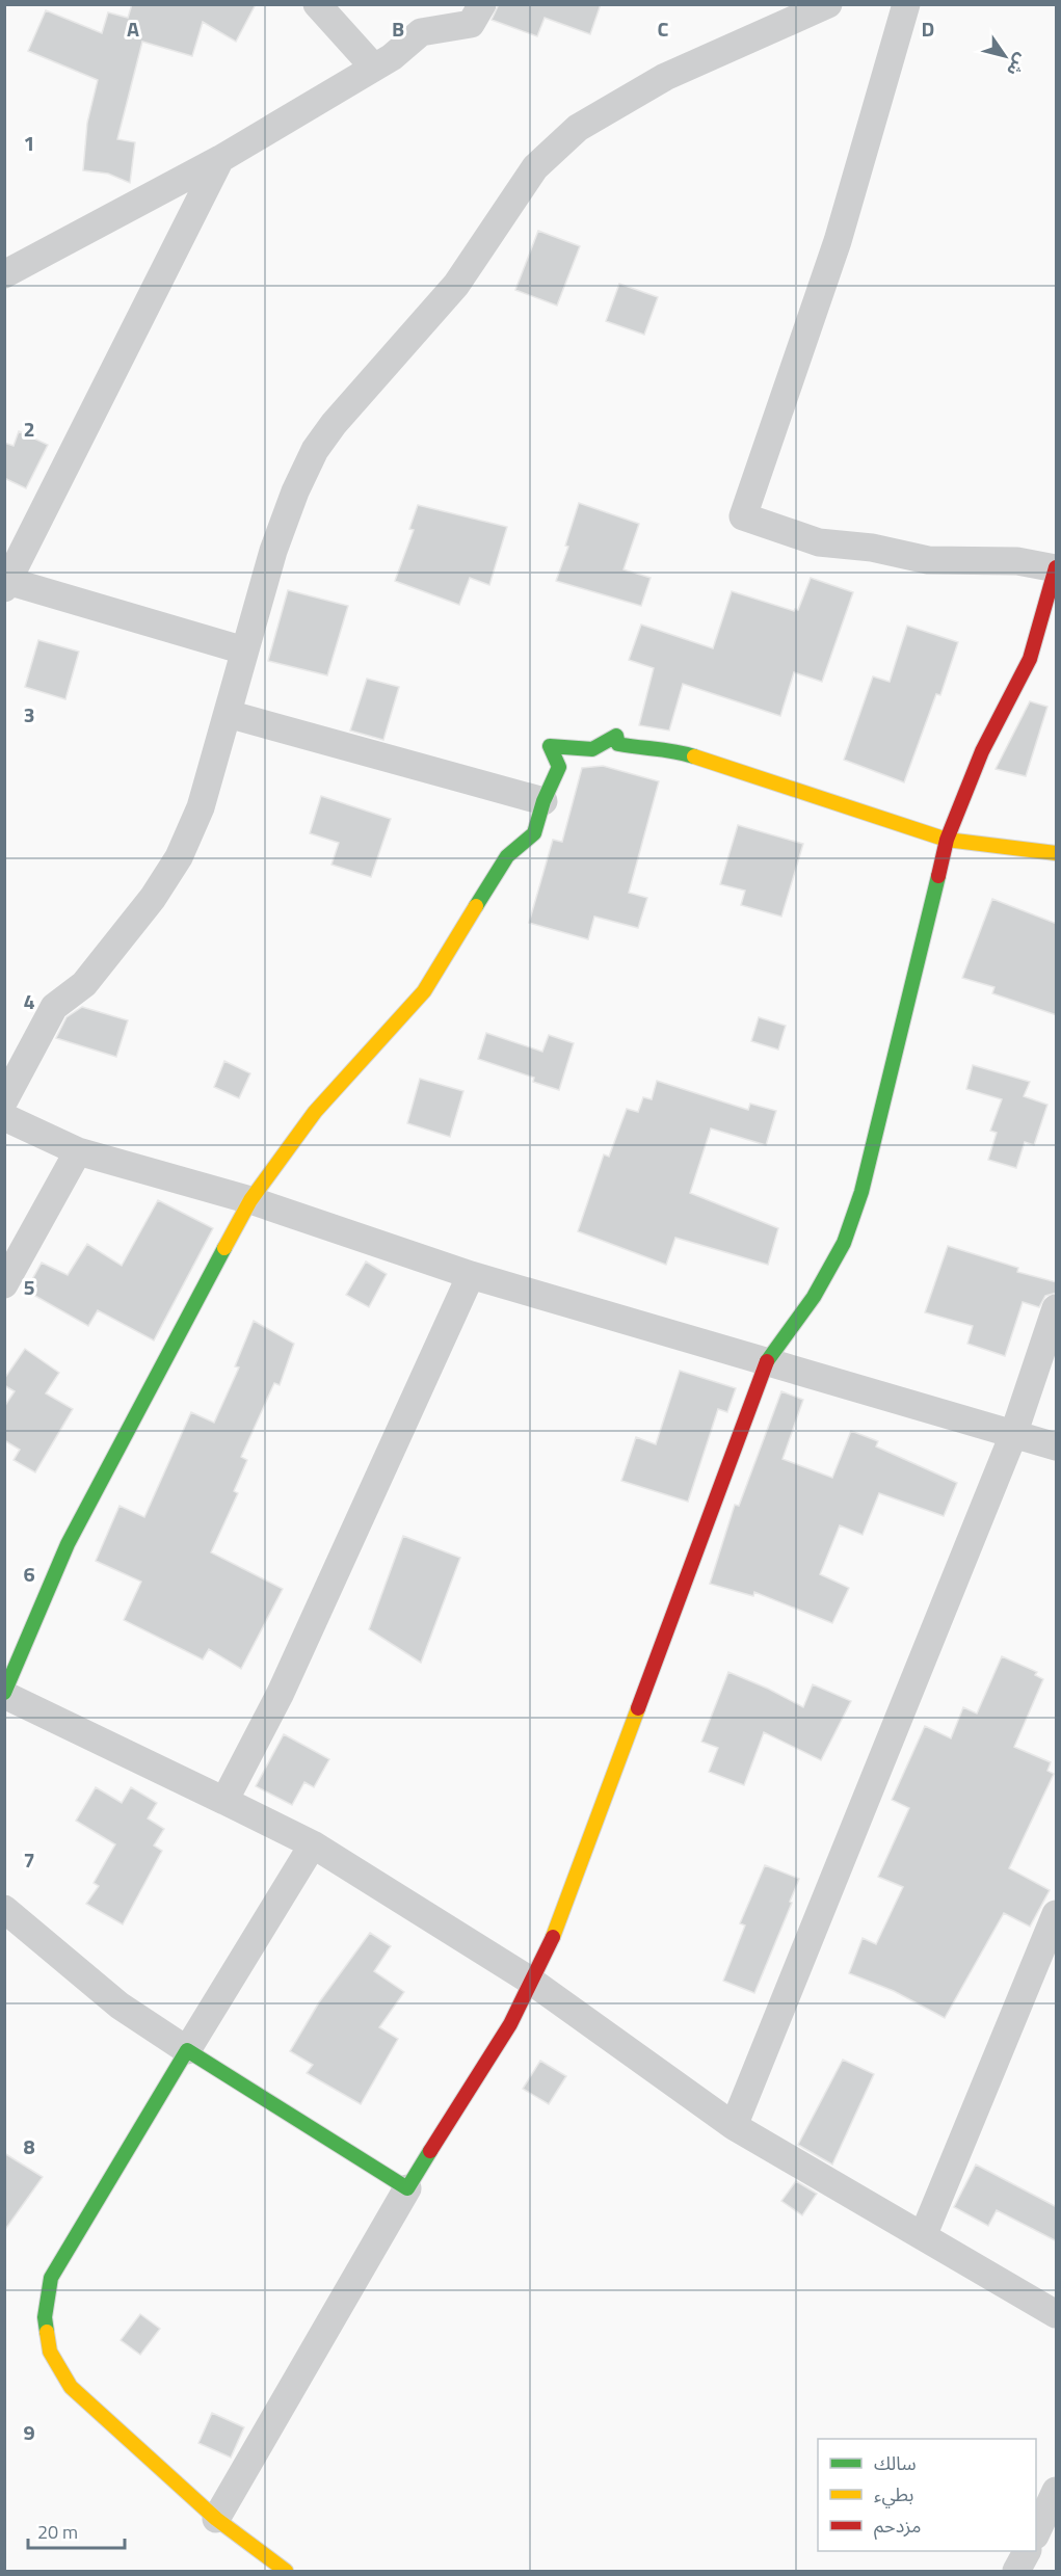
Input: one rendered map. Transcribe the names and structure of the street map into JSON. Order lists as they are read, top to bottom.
{
  "legend": ["سالك", "بطيء", "مزدحم"],
  "scale_bar": "20 m",
  "north": "bottom right",
  "grid": {
    "columns": [
      "A",
      "B",
      "C",
      "D"
    ],
    "rows": [
      "1",
      "2",
      "3",
      "4",
      "5",
      "6",
      "7",
      "8",
      "9"
    ]
  }
}
